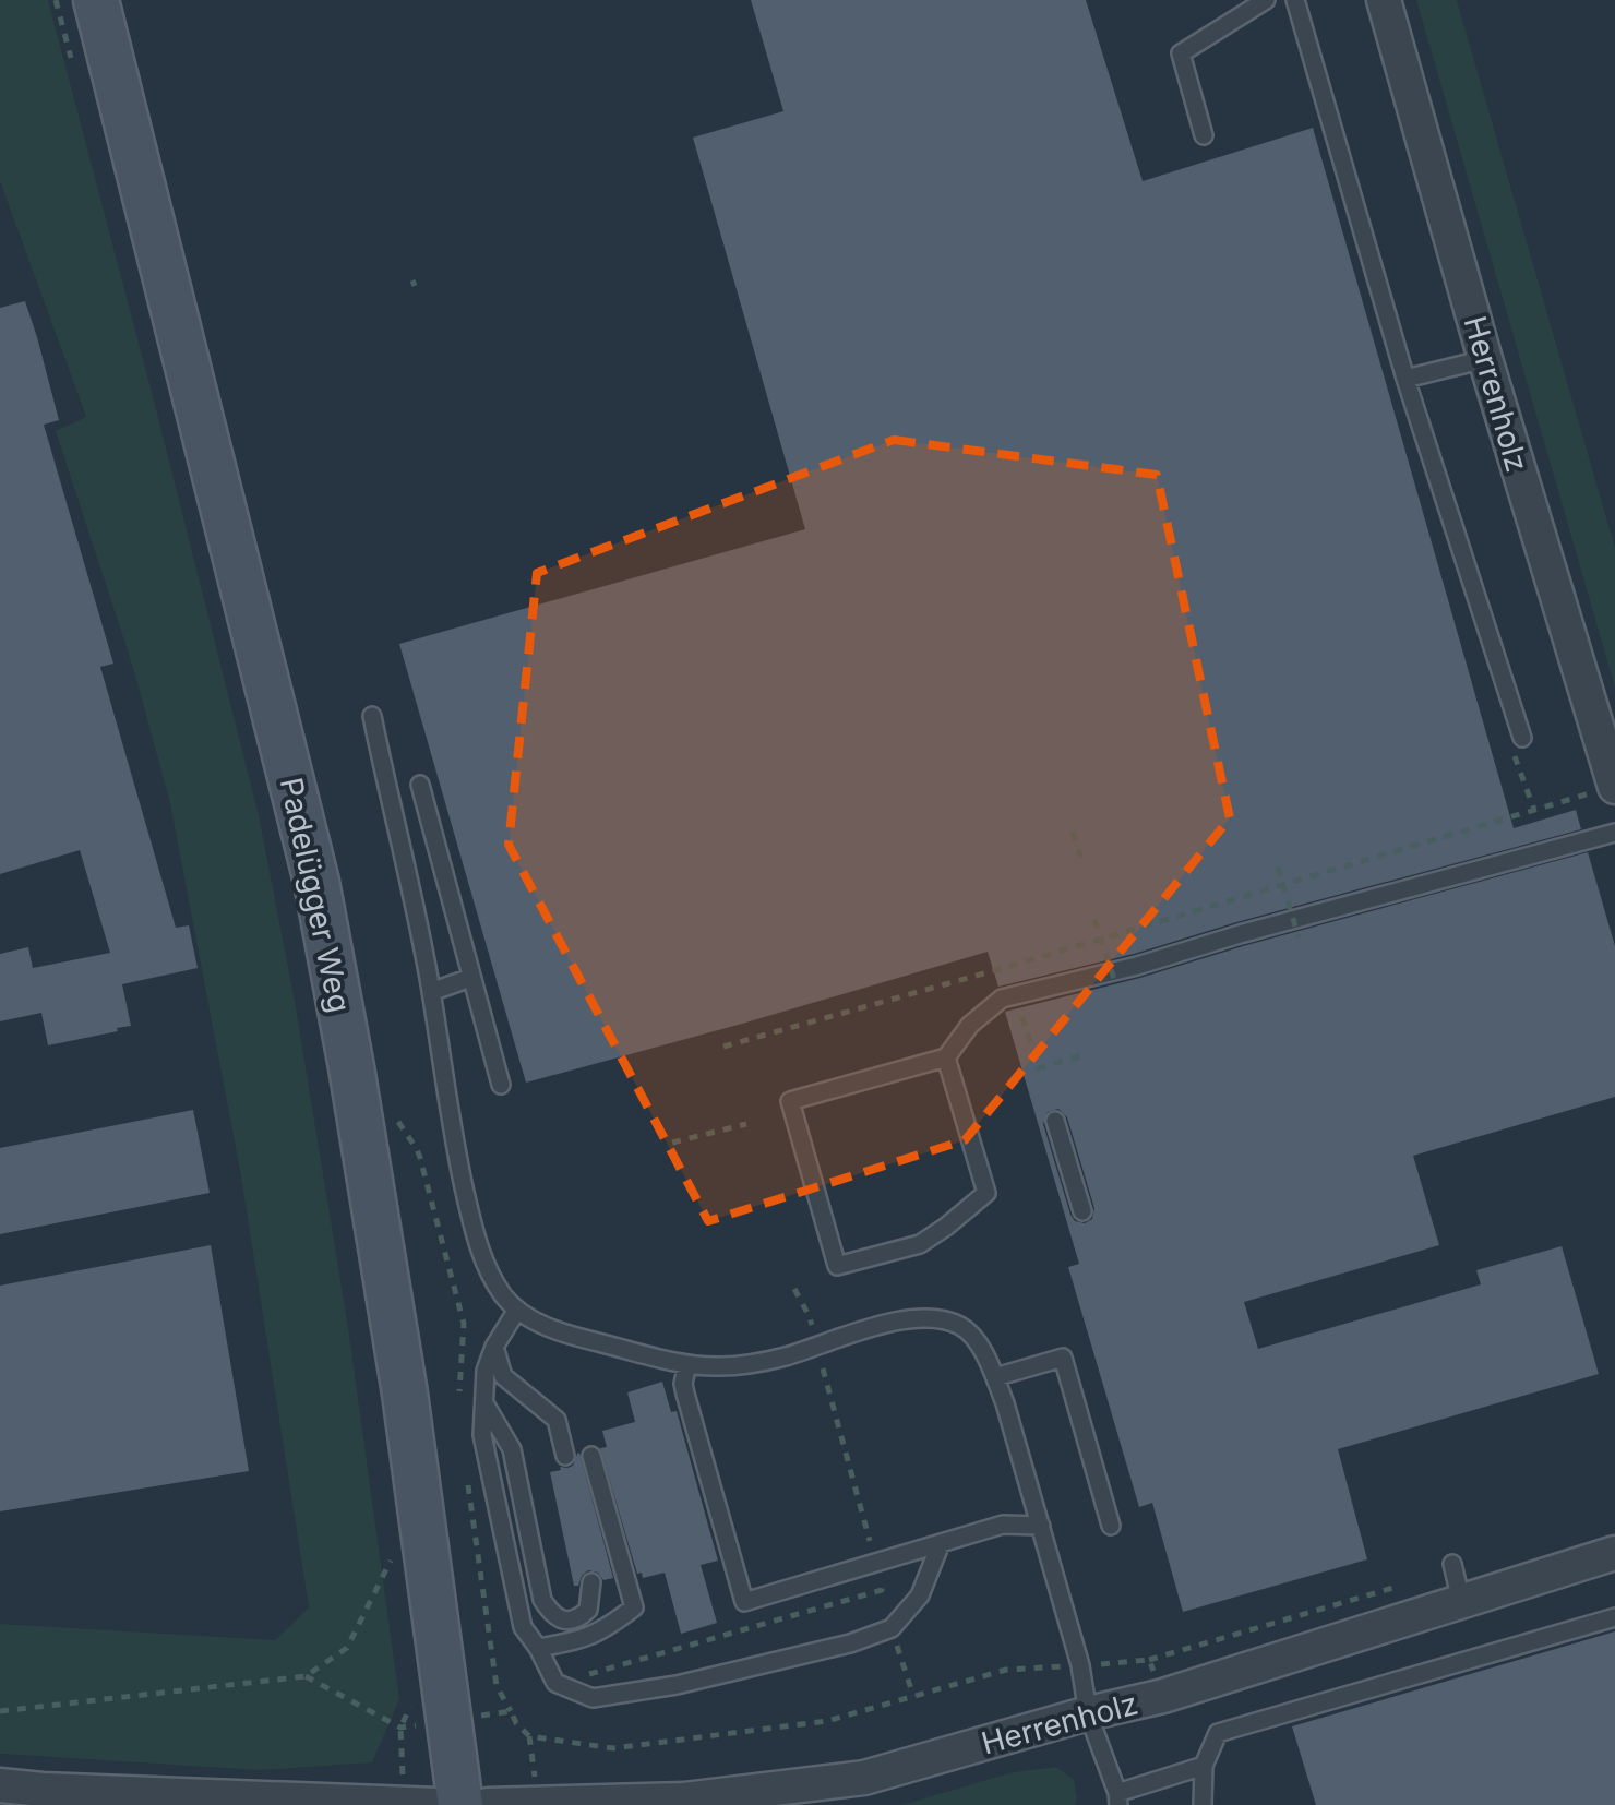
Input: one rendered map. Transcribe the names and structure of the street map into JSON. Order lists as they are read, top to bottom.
{
  "streets": {
    "main road": ["Padelügger Weg"],
    "street": ["Herrenholz"]
  }
}
